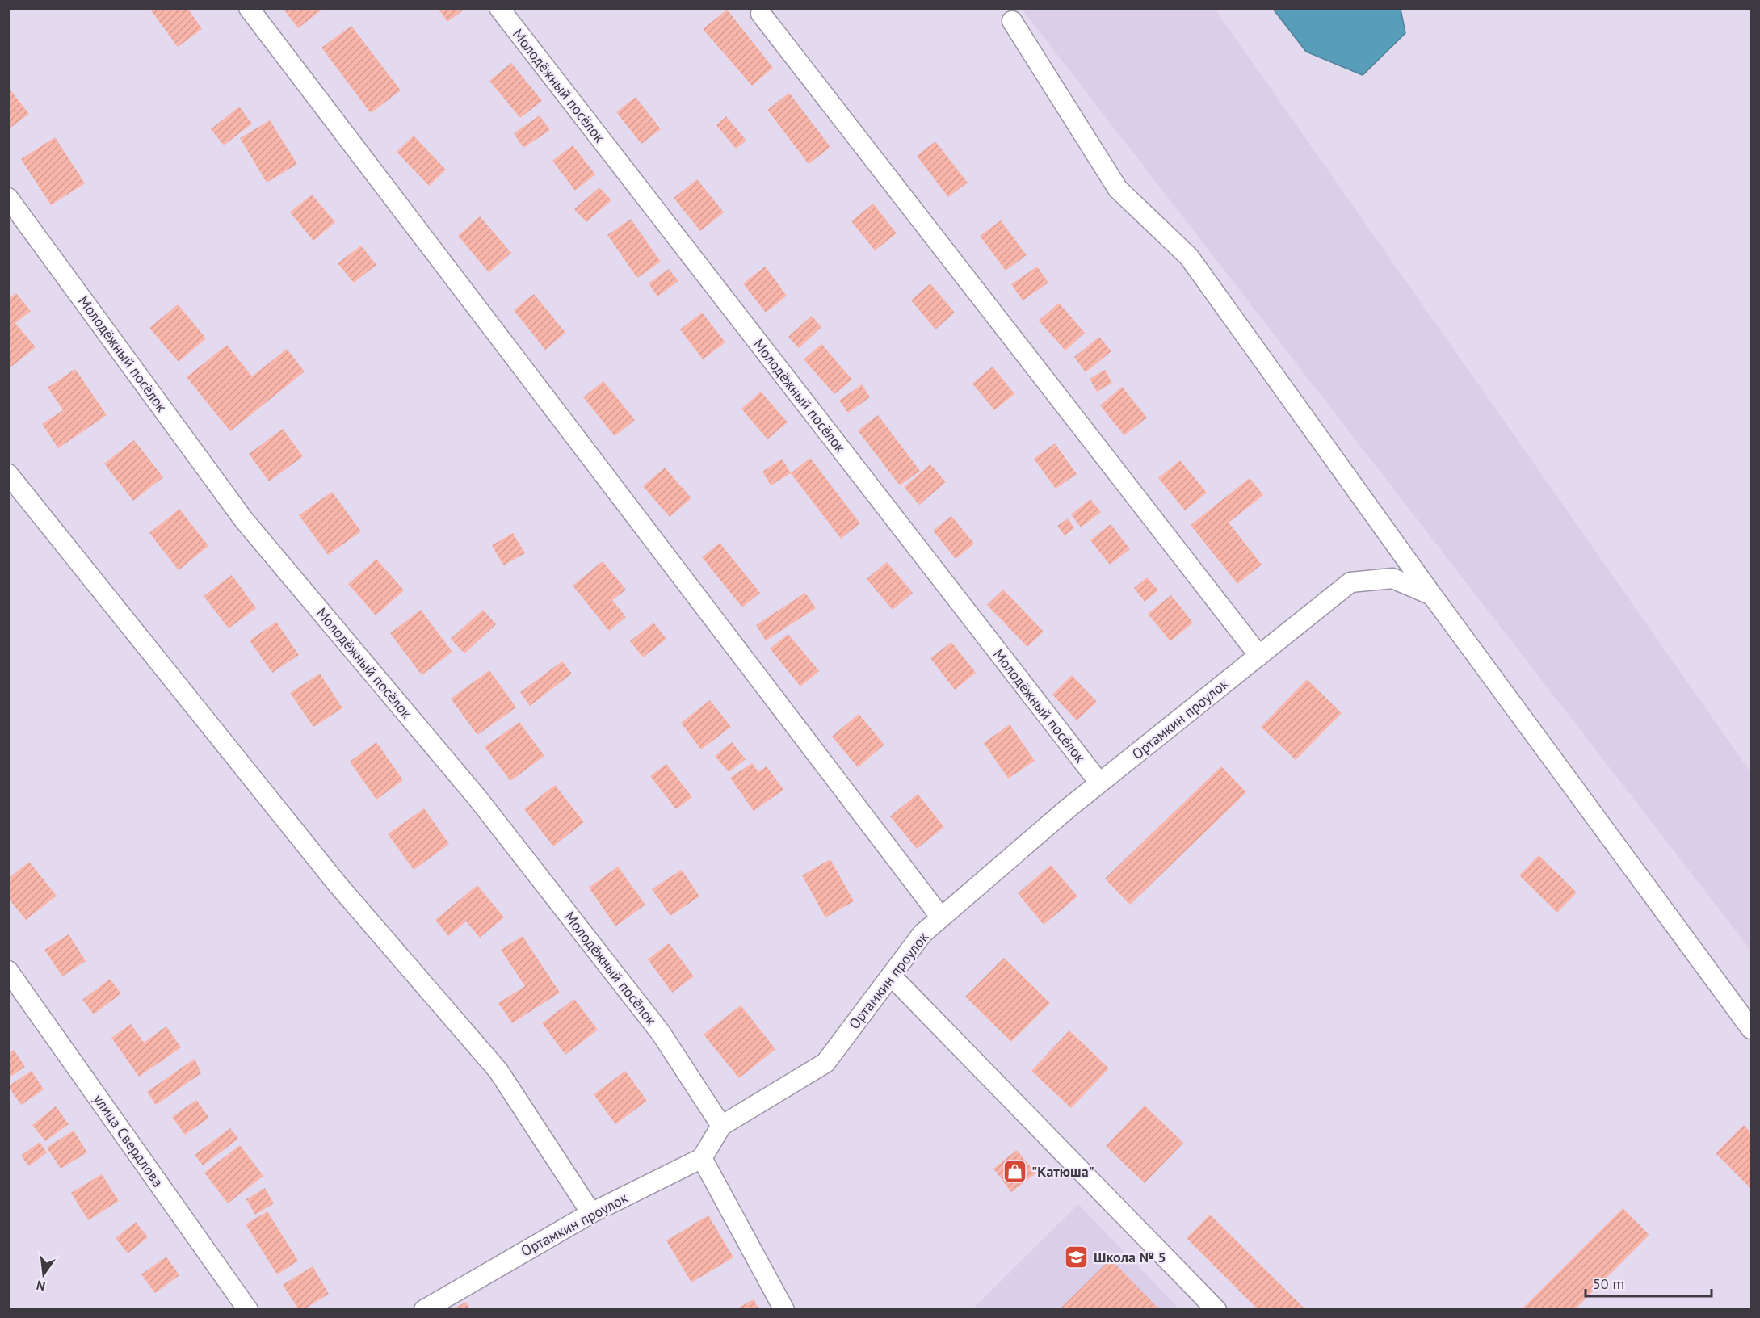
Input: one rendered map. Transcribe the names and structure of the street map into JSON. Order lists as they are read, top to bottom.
{
  "streets": {
    "street": ["Молодёжный посёлок", "Ортамкин проулок", "улица Свердлова"]
  },
  "crossings": [
    ["Молодёжный посёлок", "Ортамкин проулок"]
  ],
  "places": {
    "shop": ["\"Катюша\""],
    "school or university": ["Школа № 5"]
  },
  "scale_bar": "50 m",
  "north": "bottom"
}
